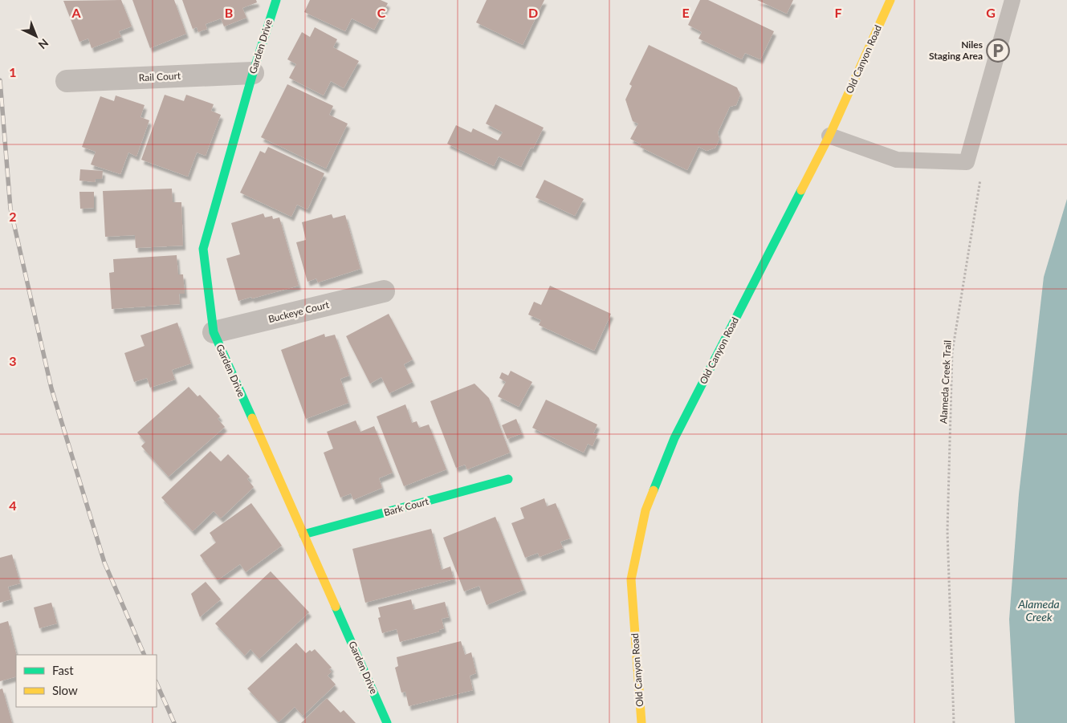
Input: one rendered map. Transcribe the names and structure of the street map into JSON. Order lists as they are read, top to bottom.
{
  "streets": {
    "street": [
      "Garden Drive",
      "Old Canyon Road",
      "Rail Court",
      "Buckeye Court",
      "Bark Court"
    ],
    "path": ["Alameda Creek Trail"]
  },
  "crossings": [
    ["Garden Drive", "Rail Court"],
    ["Garden Drive", "Buckeye Court"],
    ["Garden Drive", "Bark Court"]
  ],
  "water": ["Alameda Creek"],
  "places": {
    "parking": ["Niles Staging Area"]
  },
  "legend": ["Fast", "Slow"],
  "north": "bottom right",
  "grid": {
    "columns": [
      "A",
      "B",
      "C",
      "D",
      "E",
      "F",
      "G"
    ],
    "rows": [
      "1",
      "2",
      "3",
      "4"
    ]
  }
}
